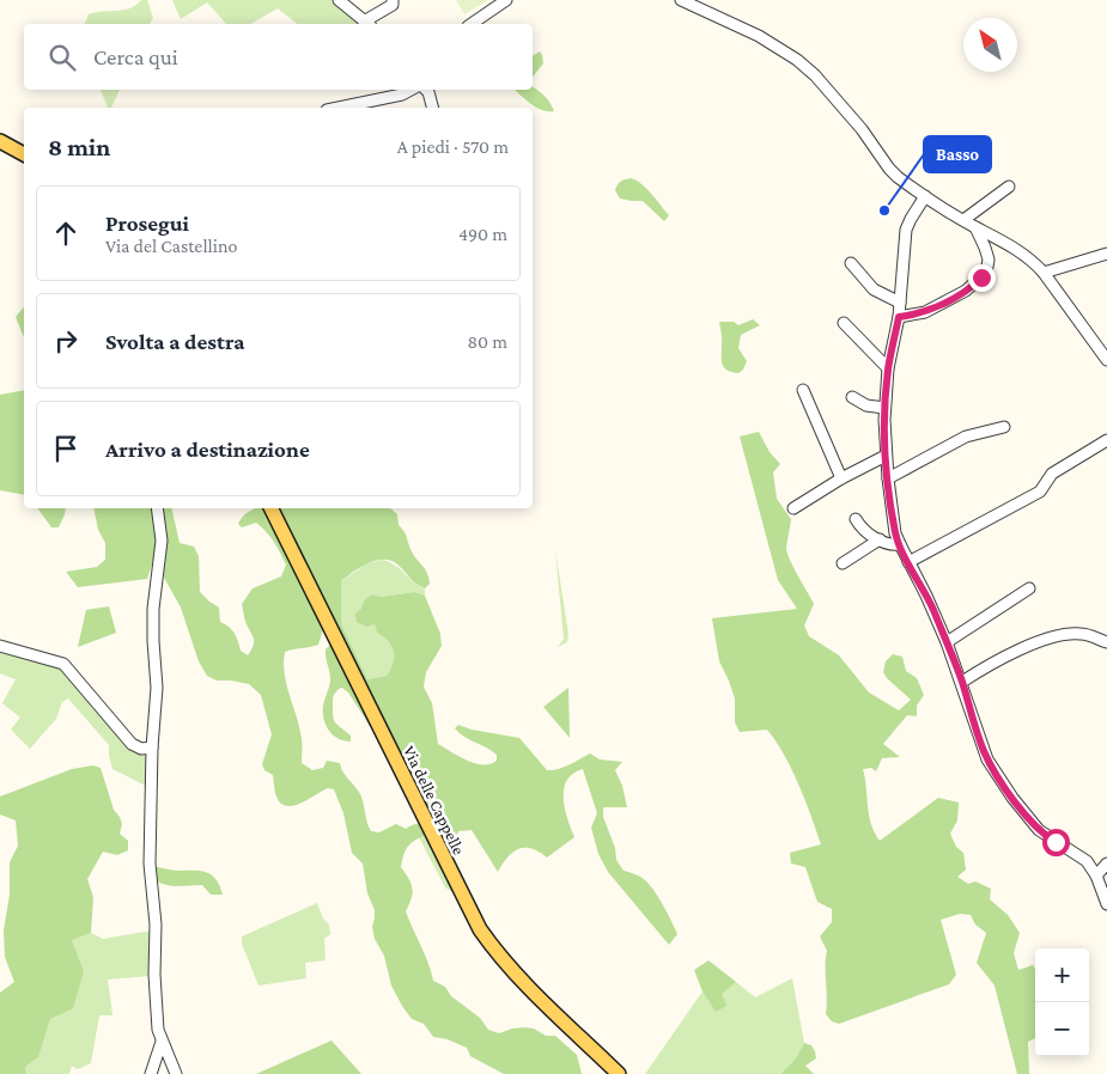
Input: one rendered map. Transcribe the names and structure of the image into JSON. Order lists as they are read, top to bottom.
{
  "streets": {
    "main road": ["Via delle Cappelle"]
  },
  "places": ["Basso"],
  "north": "top left",
  "page": {
    "search": "Cerca qui",
    "heading": ["8 min", "A piedi · 570 m"],
    "list": [
      ["Prosegui", "Via del Castellino", "490 m"],
      ["Svolta a destra", "80 m"],
      "Arrivo a destinazione"
    ],
    "map_buttons": ["+", "−"]
  }
}
